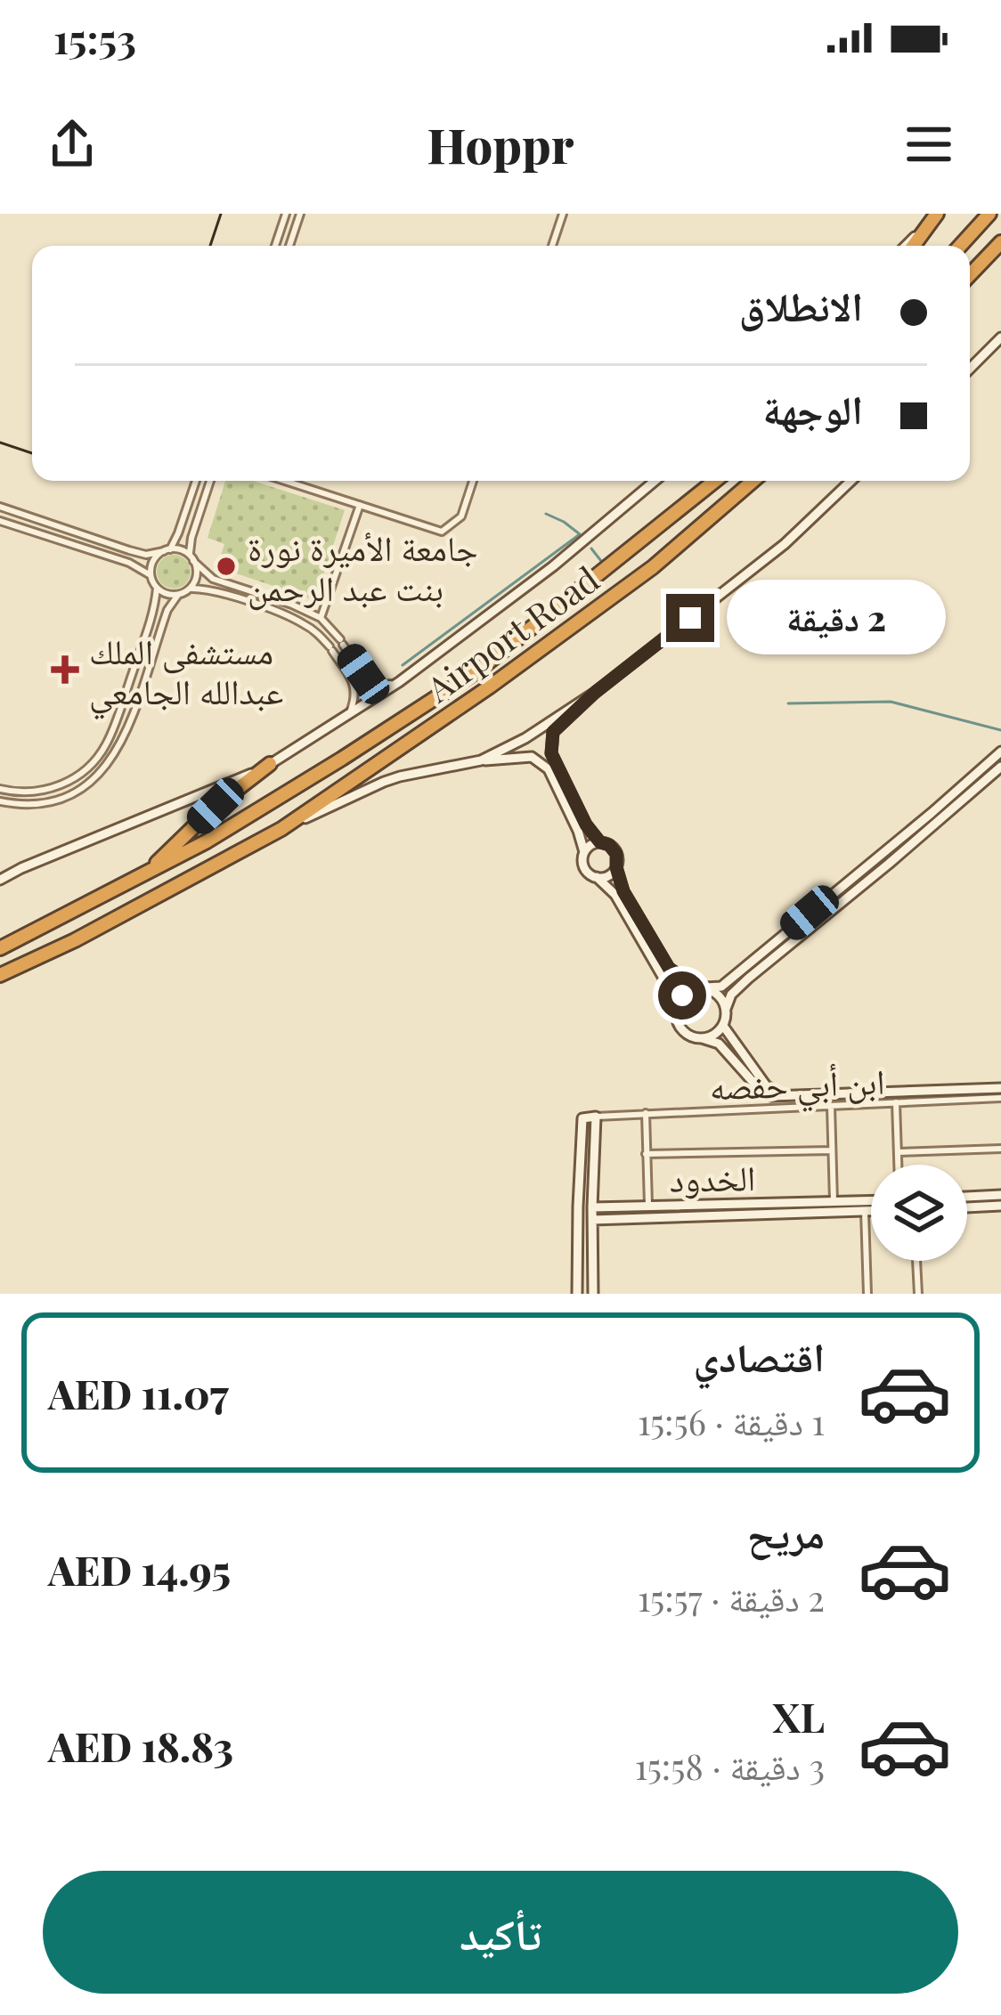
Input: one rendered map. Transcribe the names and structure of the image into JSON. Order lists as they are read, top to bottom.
{
  "streets": {
    "highway": ["Airport Road"],
    "street": ["ابن أبي حفصه", "الخدود"]
  },
  "places": {
    "other": ["جامعة الأميرة نورة بنت عبد الرحمن"],
    "health": ["مستشفى الملك عبدالله الجامعي"]
  },
  "page": {
    "status": "15:53",
    "header": "Hoppr",
    "banner": ["الانطلاق", "الوجهة"],
    "bubble": "2 دقيقة",
    "list": [
      {
        "name": "اقتصادي",
        "note": "1 دقيقة · 15:56",
        "value": "AED 11.07"
      },
      {
        "name": "مريح",
        "note": "2 دقيقة · 15:57",
        "value": "AED 14.95"
      },
      {
        "name": "XL",
        "note": "3 دقيقة · 15:58",
        "value": "AED 18.83"
      }
    ],
    "buttons": "تأكيد"
  }
}
